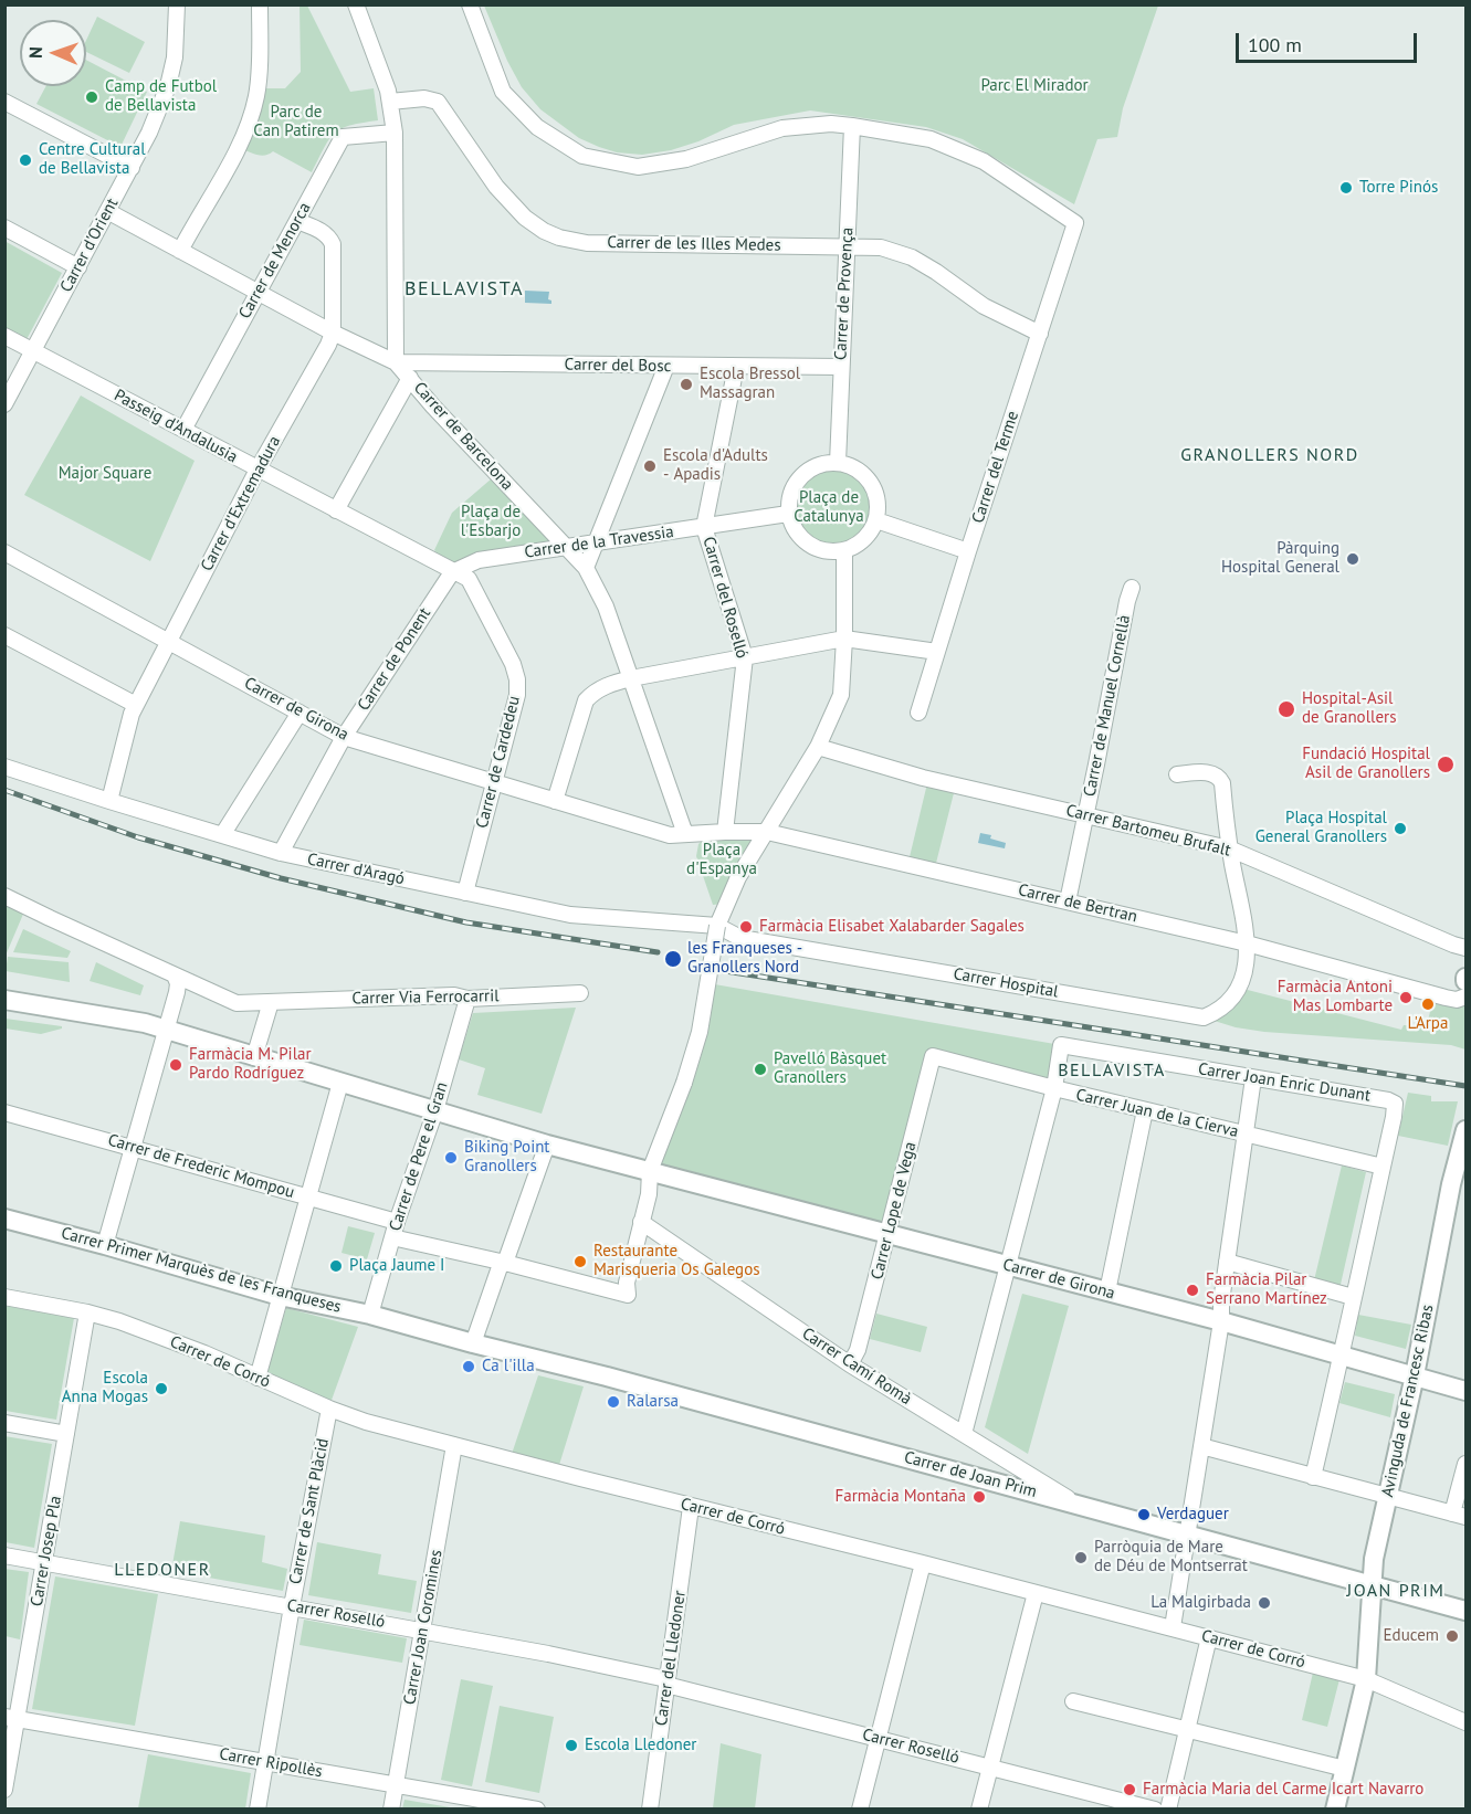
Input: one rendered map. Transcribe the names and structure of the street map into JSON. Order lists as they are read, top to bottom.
{
  "streets": {
    "street": [
      "Carrer de les Illes Medes",
      "Carrer d'Orient",
      "Carrer de Menorca",
      "Carrer de Provença",
      "Carrer del Bosc",
      "Passeig d'Andalusia",
      "Carrer de Barcelona",
      "Carrer del Terme",
      "Carrer d'Extremadura",
      "Carrer de la Travessia",
      "Carrer del Roselló",
      "Carrer de Ponent",
      "Carrer de Manuel Cornellà",
      "Carrer de Girona",
      "Carrer de Cardedeu",
      "Carrer Bartomeu Brufalt",
      "Carrer d'Aragó",
      "Carrer de Bertran",
      "Carrer Hospital",
      "Carrer Via Ferrocarril",
      "Carrer Joan Enric Dunant",
      "Carrer Juan de la Cierva",
      "Carrer de Pere el Gran",
      "Carrer de Frederic Mompou",
      "Carrer Lope de Vega",
      "Carrer Primer Marquès de les Franqueses",
      "Carrer de Corró",
      "Carrer Camí Romà",
      "Avinguda de Francesc Ribas",
      "Carrer de Joan Prim",
      "Carrer de Sant Plàcid",
      "Carrer Josep Pla",
      "Carrer Roselló",
      "Carrer Joan Coromines",
      "Carrer del Lledoner",
      "Carrer Ripollès"
    ]
  },
  "crossings": [
    ["Carrer de les Illes Medes", "Carrer de Provença"],
    ["Carrer de les Illes Medes", "Carrer del Terme"],
    ["Carrer d'Orient", "Passeig d'Andalusia"],
    ["Carrer de Menorca", "Passeig d'Andalusia"],
    ["Carrer de Menorca", "Carrer d'Extremadura"],
    ["Carrer de Provença", "Carrer del Bosc"],
    ["Carrer de Provença", "Carrer del Terme"],
    ["Carrer de Provença", "Carrer de la Travessia"],
    ["Carrer del Bosc", "Carrer de Barcelona"],
    ["Carrer del Bosc", "Carrer del Roselló"],
    ["Passeig d'Andalusia", "Carrer d'Extremadura"],
    ["Passeig d'Andalusia", "Carrer de la Travessia"],
    ["Passeig d'Andalusia", "Carrer de Ponent"],
    ["Passeig d'Andalusia", "Carrer de Cardedeu"],
    ["Carrer de Barcelona", "Carrer de la Travessia"],
    ["Carrer de Barcelona", "Carrer de Girona"],
    ["Carrer de Barcelona", "Carrer de Bertran"],
    ["Carrer d'Extremadura", "Carrer de Girona"],
    ["Carrer d'Extremadura", "Carrer d'Aragó"],
    ["Carrer de la Travessia", "Carrer del Roselló"],
    ["Carrer de la Travessia", "Carrer de Ponent"],
    ["Carrer de la Travessia", "Carrer de Cardedeu"],
    ["Carrer del Roselló", "Carrer de Bertran"],
    ["Carrer de Ponent", "Carrer de Girona"],
    ["Carrer de Ponent", "Carrer de Cardedeu"],
    ["Carrer de Ponent", "Carrer d'Aragó"],
    ["Carrer de Manuel Cornellà", "Carrer Bartomeu Brufalt"],
    ["Carrer de Manuel Cornellà", "Carrer de Bertran"],
    ["Carrer de Girona", "Carrer de Cardedeu"],
    ["Carrer de Girona", "Carrer de Bertran"],
    ["Carrer de Girona", "Carrer de Pere el Gran"],
    ["Carrer de Girona", "Carrer Lope de Vega"],
    ["Carrer de Girona", "Avinguda de Francesc Ribas"],
    ["Carrer de Cardedeu", "Carrer d'Aragó"],
    ["Carrer Bartomeu Brufalt", "Carrer Hospital"],
    ["Carrer d'Aragó", "Carrer Hospital"],
    ["Carrer de Bertran", "Carrer Hospital"],
    ["Carrer Via Ferrocarril", "Carrer de Pere el Gran"],
    ["Carrer Joan Enric Dunant", "Carrer Juan de la Cierva"],
    ["Carrer Juan de la Cierva", "Carrer Lope de Vega"],
    ["Carrer de Pere el Gran", "Carrer de Frederic Mompou"],
    ["Carrer de Pere el Gran", "Carrer Primer Marquès de les Franqueses"],
    ["Carrer de Frederic Mompou", "Carrer Camí Romà"],
    ["Carrer Lope de Vega", "Carrer Camí Romà"],
    ["Carrer Primer Marquès de les Franqueses", "Carrer de Joan Prim"],
    ["Carrer de Corró", "Avinguda de Francesc Ribas"],
    ["Carrer de Corró", "Carrer de Sant Plàcid"],
    ["Carrer de Corró", "Carrer Josep Pla"],
    ["Carrer de Corró", "Carrer Joan Coromines"],
    ["Carrer de Corró", "Carrer del Lledoner"],
    ["Carrer Camí Romà", "Carrer de Joan Prim"],
    ["Avinguda de Francesc Ribas", "Carrer de Joan Prim"],
    ["Carrer de Sant Plàcid", "Carrer Roselló"],
    ["Carrer de Sant Plàcid", "Carrer Ripollès"],
    ["Carrer Josep Pla", "Carrer Roselló"],
    ["Carrer Josep Pla", "Carrer Ripollès"],
    ["Carrer Roselló", "Carrer Joan Coromines"],
    ["Carrer Roselló", "Carrer del Lledoner"],
    ["Carrer Joan Coromines", "Carrer Ripollès"]
  ],
  "districts": [
    "BELLAVISTA",
    "GRANOLLERS NORD",
    "BELLAVISTA",
    "LLEDONER",
    "JOAN PRIM"
  ],
  "parks": [
    "Parc El Mirador",
    "Parc de Can Patirem",
    "Major Square",
    "Plaça de Catalunya",
    "Plaça de l'Esbarjo",
    "Plaça d'Espanya"
  ],
  "places": [
    "Camp de Futbol de Bellavista",
    "Centre Cultural de Bellavista",
    "Torre Pinós",
    "Escola Bressol Massagran",
    "Escola d'Adults - Apadis",
    "Pàrquing Hospital General",
    "Hospital-Asil de Granollers",
    "Fundació Hospital Asil de Granollers",
    "Plaça Hospital General Granollers",
    "Farmàcia Elisabet Xalabarder Sagales",
    "les Franqueses - Granollers Nord",
    "Farmàcia Antoni Mas Lombarte",
    "L'Arpa",
    "Farmàcia M. Pilar Pardo Rodríguez",
    "Pavelló Bàsquet Granollers",
    "Biking Point Granollers",
    "Restaurante Marisqueria Os Galegos",
    "Plaça Jaume I",
    "Farmàcia Pilar Serrano Martínez",
    "Ca l'illa",
    "Escola Anna Mogas",
    "Ralarsa",
    "Farmàcia Montaña",
    "Verdaguer",
    "Parròquia de Mare de Déu de Montserrat",
    "La Malgirbada",
    "Educem",
    "Escola Lledoner",
    "Farmàcia Maria del Carme Icart Navarro"
  ],
  "scale_bar": "100 m",
  "north": "left"
}
